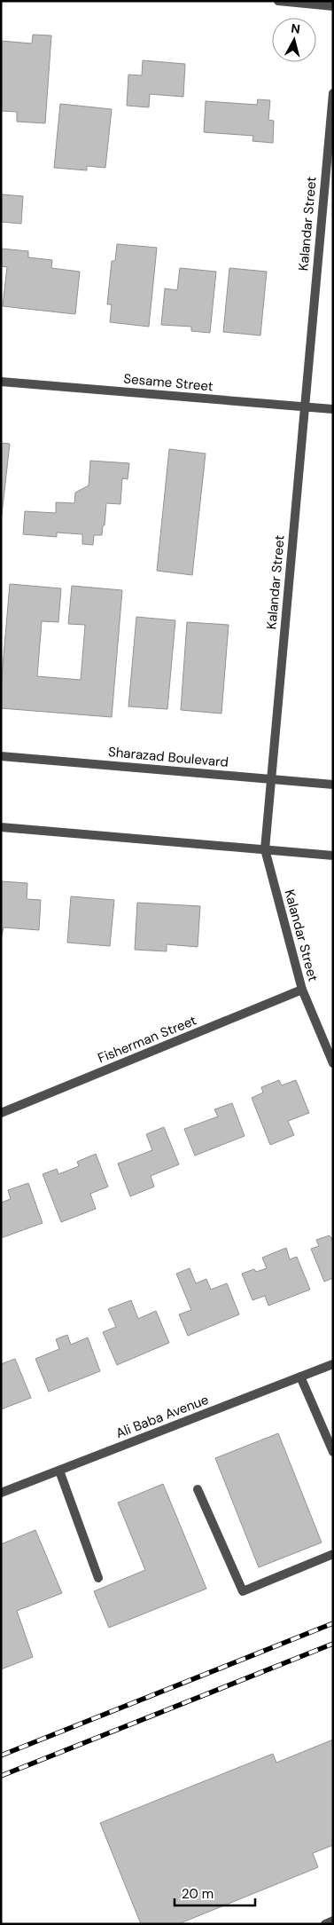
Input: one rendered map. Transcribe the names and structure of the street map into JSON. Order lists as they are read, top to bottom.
{
  "streets": {
    "street": [
      "Kalandar Street",
      "Sesame Street",
      "Sharazad Boulevard",
      "Fisherman Street",
      "Ali Baba Avenue"
    ]
  },
  "crossings": [
    ["Kalandar Street", "Sesame Street"],
    ["Kalandar Street", "Sharazad Boulevard"],
    ["Kalandar Street", "Fisherman Street"]
  ],
  "scale_bar": "20 m",
  "north": "top"
}
